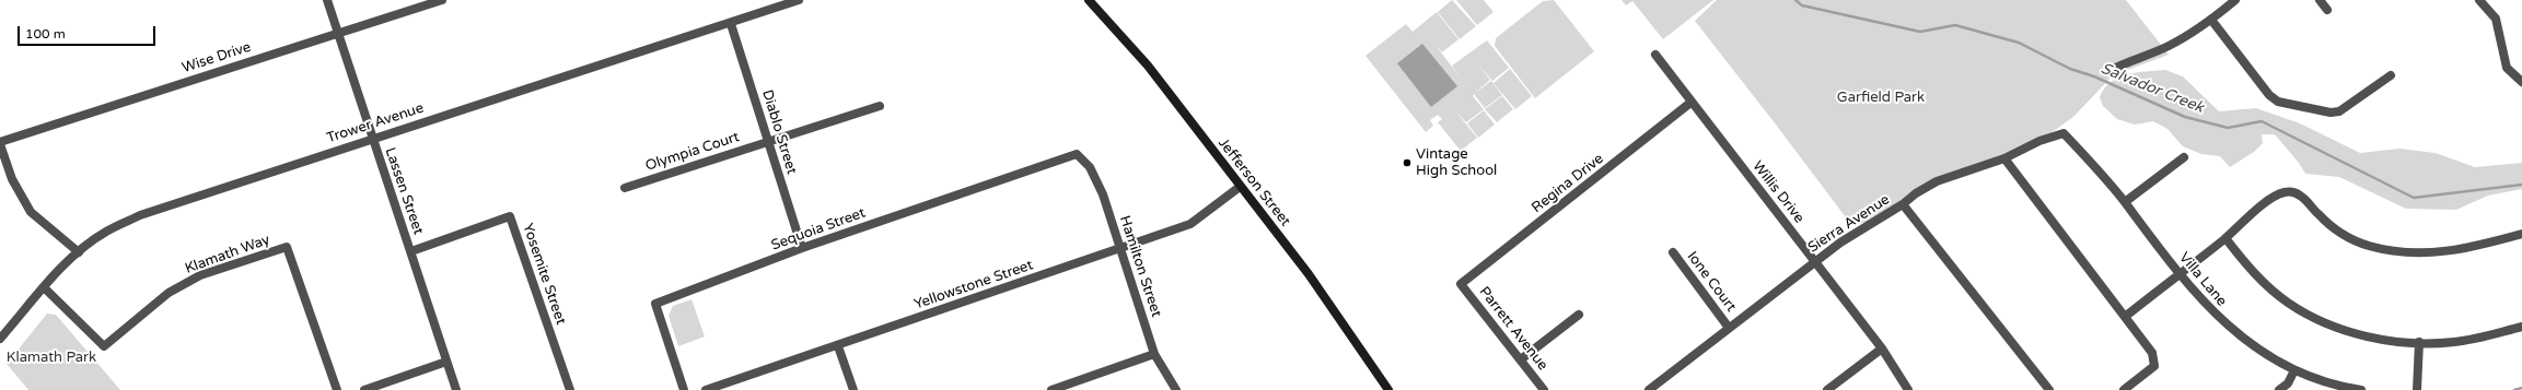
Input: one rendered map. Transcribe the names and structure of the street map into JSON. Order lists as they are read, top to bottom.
{
  "streets": {
    "main road": ["Jefferson Street"],
    "street": [
      "Wise Drive",
      "Trower Avenue",
      "Diablo Street",
      "Olympia Court",
      "Regina Drive",
      "Lassen Street",
      "Willis Drive",
      "Sierra Avenue",
      "Sequoia Street",
      "Klamath Way",
      "Hamilton Street",
      "Yosemite Street",
      "Villa Lane",
      "Ione Court",
      "Yellowstone Street",
      "Parrett Avenue"
    ]
  },
  "crossings": [
    ["Wise Drive", "Lassen Street"],
    ["Trower Avenue", "Diablo Street"],
    ["Trower Avenue", "Lassen Street"],
    ["Trower Avenue", "Klamath Way"],
    ["Diablo Street", "Olympia Court"],
    ["Diablo Street", "Sequoia Street"],
    ["Jefferson Street", "Yellowstone Street"],
    ["Regina Drive", "Willis Drive"],
    ["Regina Drive", "Parrett Avenue"],
    ["Lassen Street", "Yosemite Street"],
    ["Willis Drive", "Sierra Avenue"],
    ["Sierra Avenue", "Villa Lane"],
    ["Sierra Avenue", "Ione Court"],
    ["Sequoia Street", "Hamilton Street"],
    ["Hamilton Street", "Yellowstone Street"]
  ],
  "water": ["Salvador Creek"],
  "parks": ["Garfield Park", "Klamath Park"],
  "places": ["Vintage High School"],
  "scale_bar": "100 m"
}
